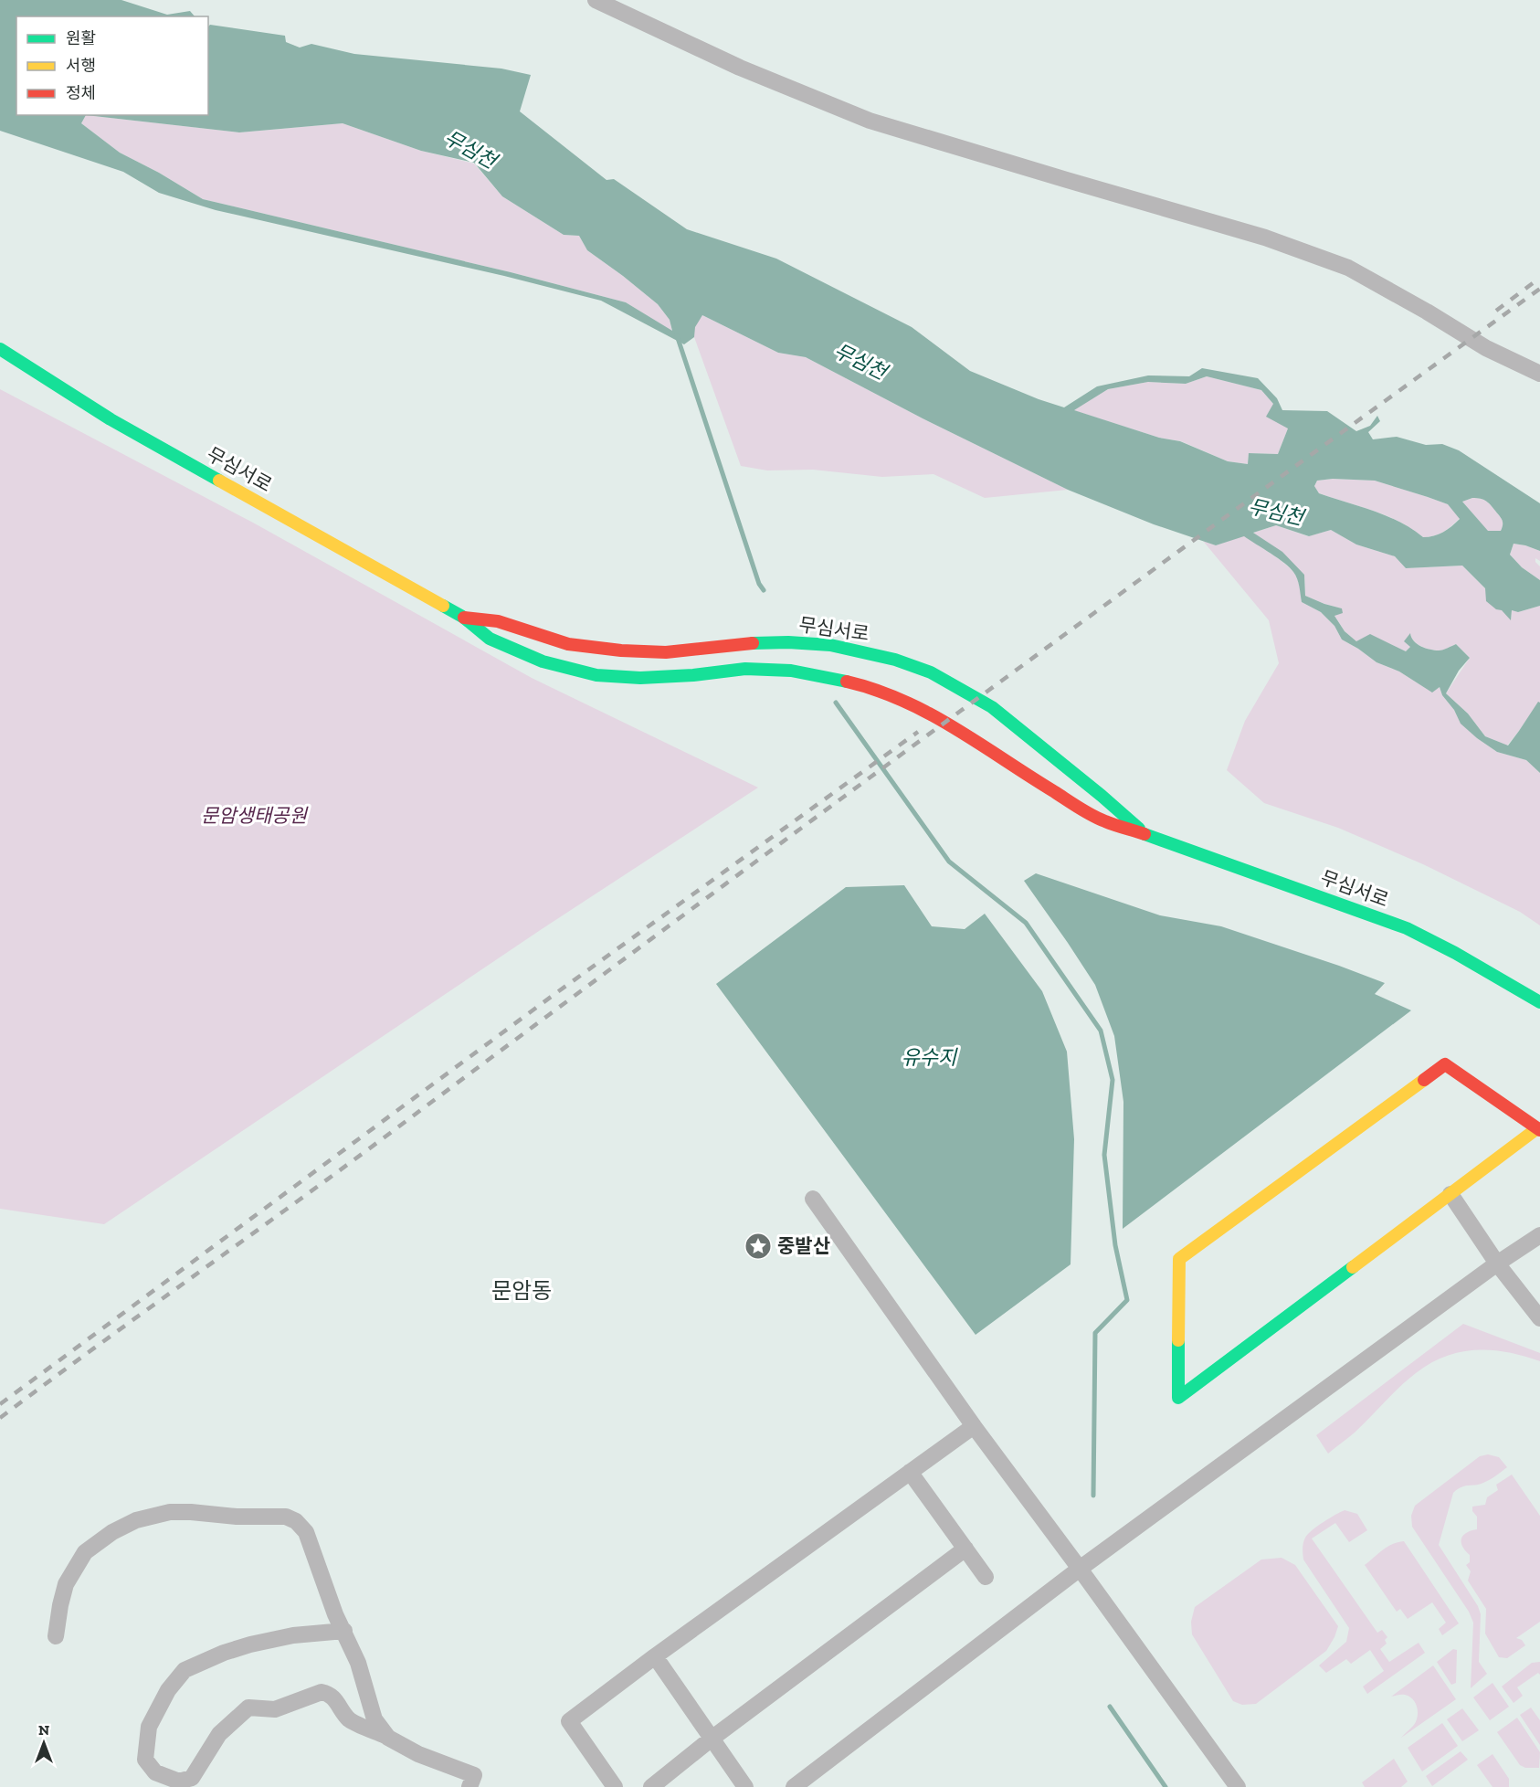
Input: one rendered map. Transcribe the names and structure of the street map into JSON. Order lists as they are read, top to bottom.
{
  "streets": {
    "street": ["무심서로"]
  },
  "districts": ["문암동"],
  "water": ["무심천", "유수지"],
  "parks": ["문암생태공원"],
  "places": {
    "place": ["중발산"]
  },
  "legend": ["원활", "서행", "정체"],
  "north": "top"
}
